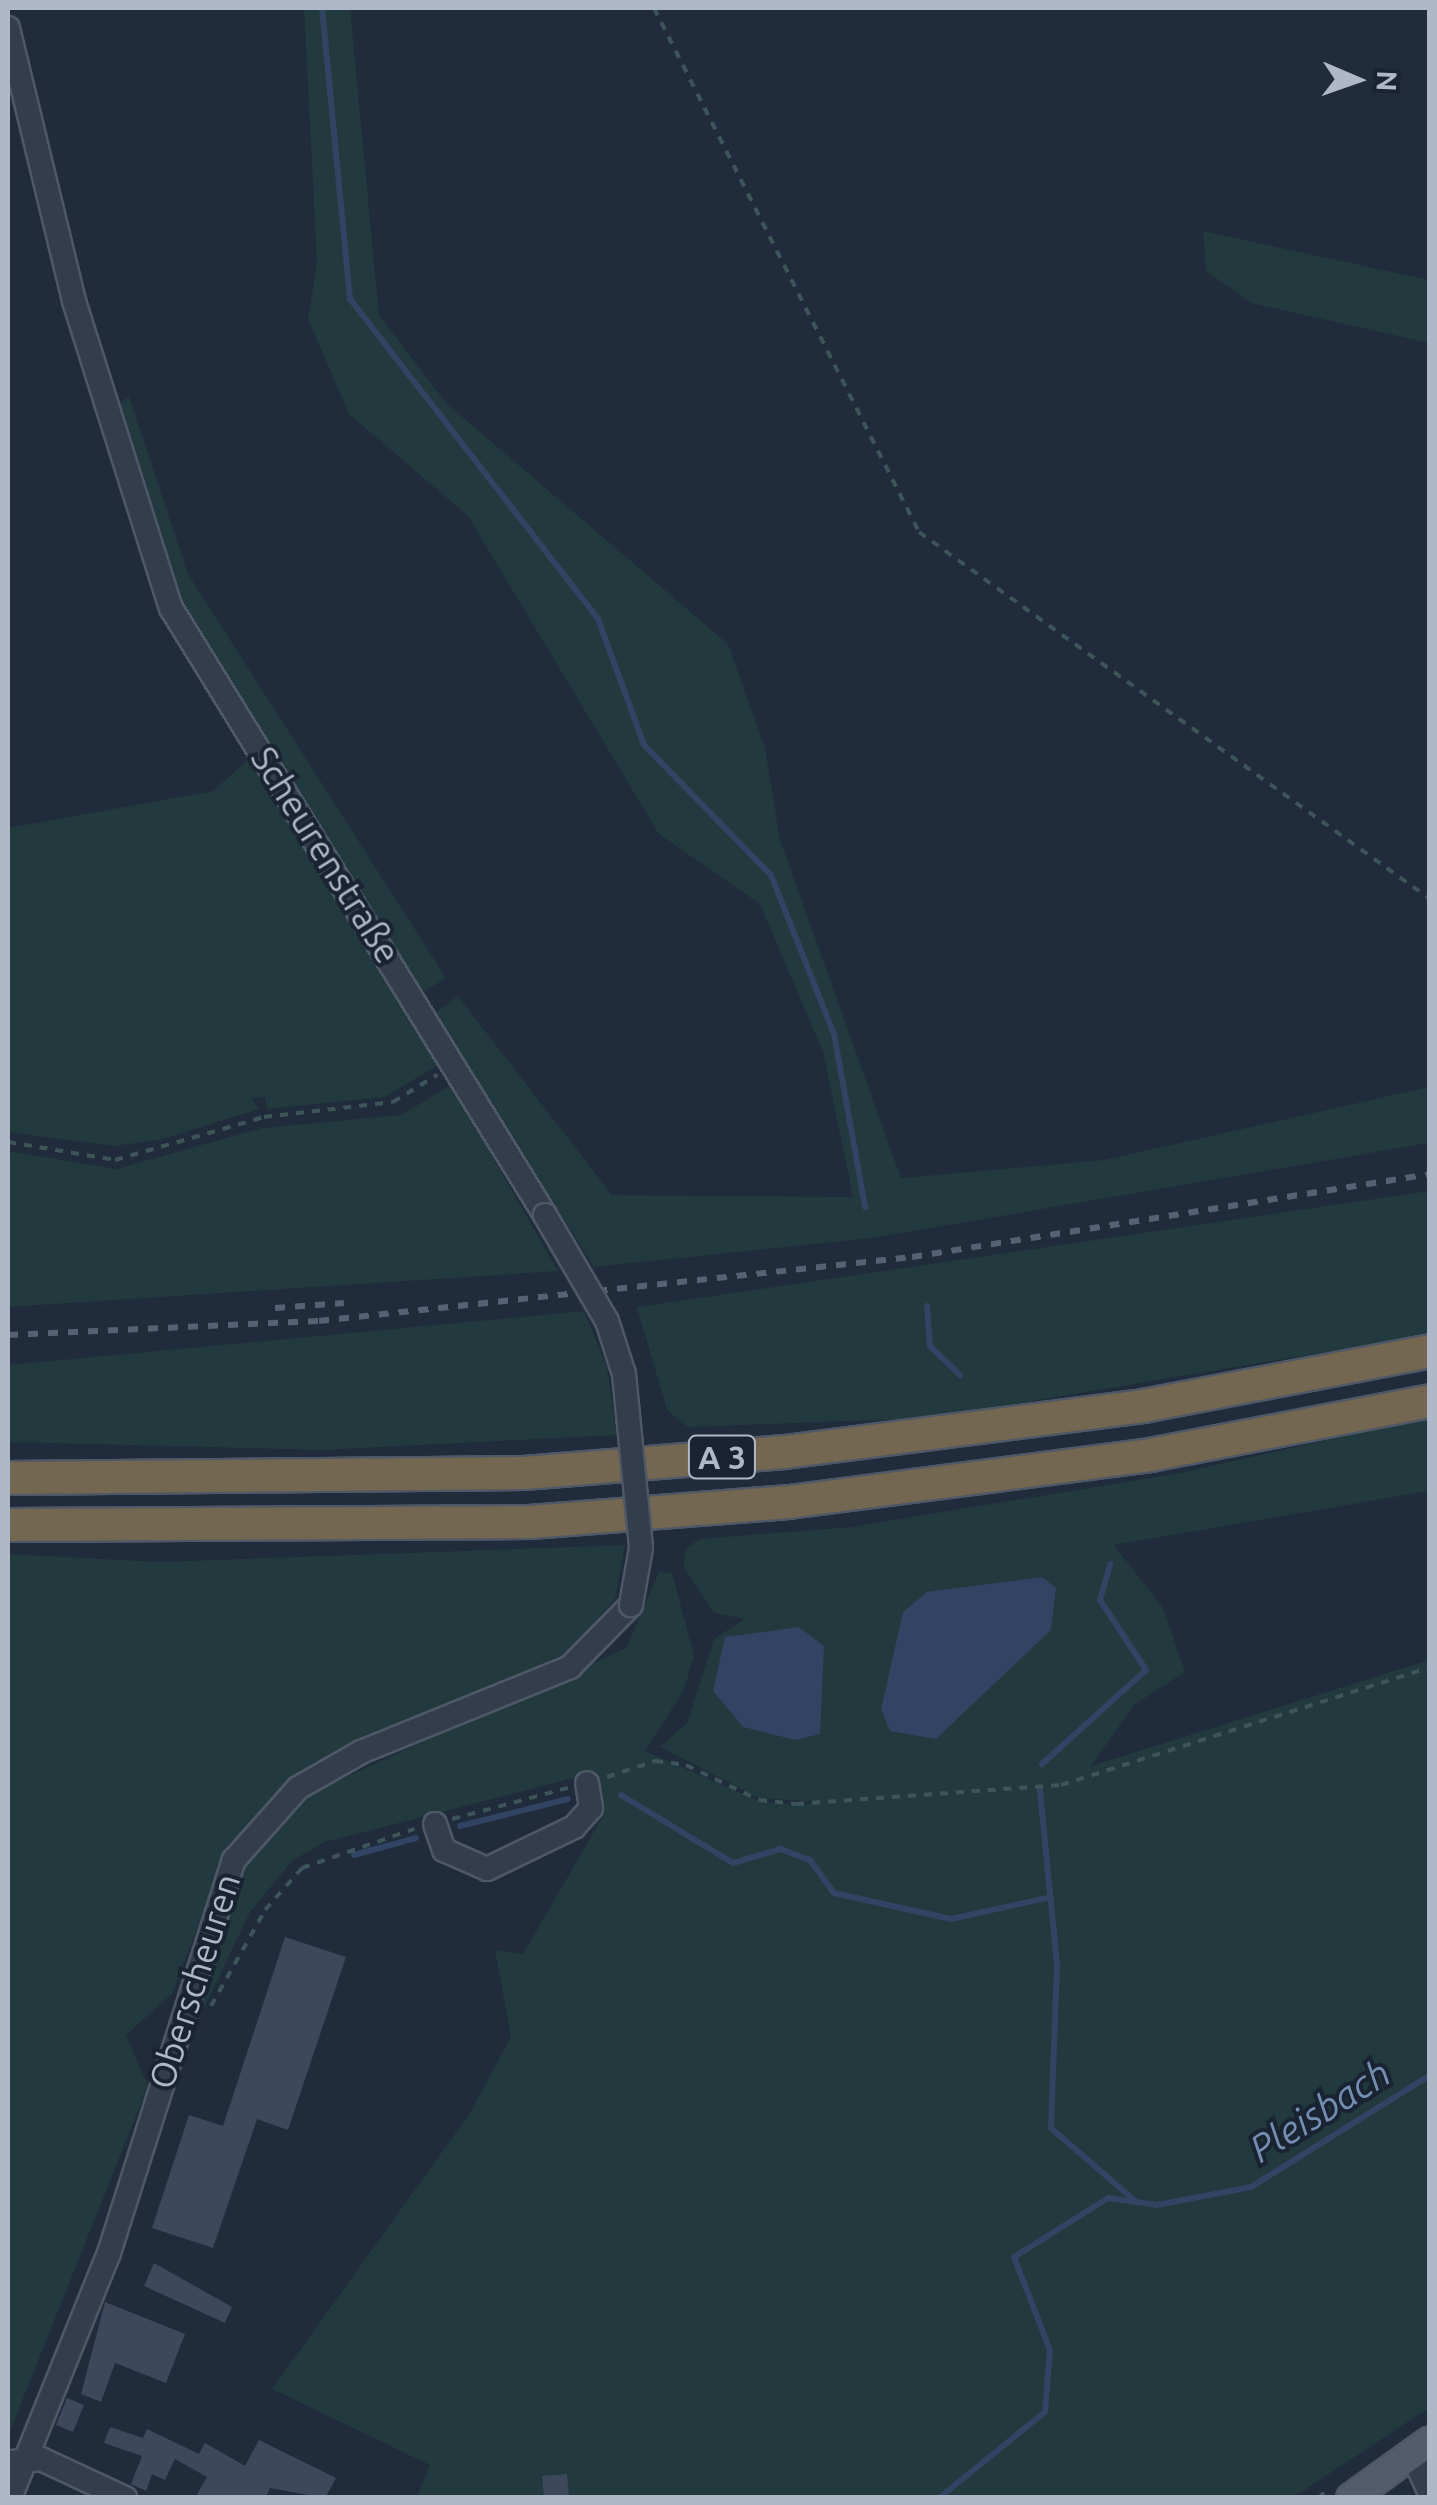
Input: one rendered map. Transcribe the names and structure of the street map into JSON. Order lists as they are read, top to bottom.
{
  "streets": {
    "highway": ["A 3"],
    "street": ["Scheurenstraße", "Oberscheuren"]
  },
  "crossings": [
    ["Scheurenstraße", "Oberscheuren"]
  ],
  "water": ["Pleisbach"],
  "north": "right"
}
